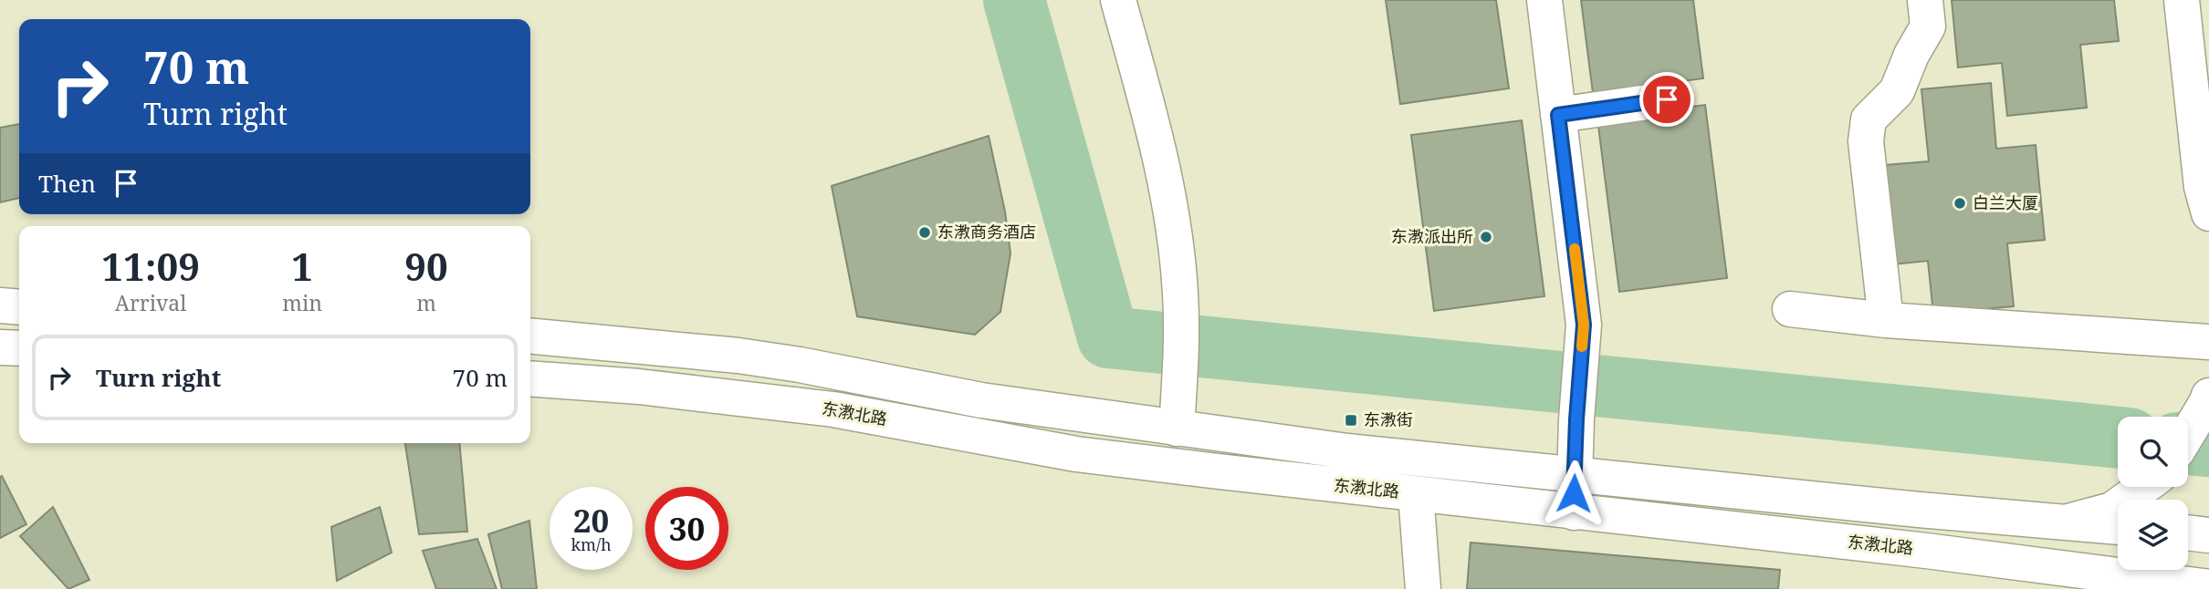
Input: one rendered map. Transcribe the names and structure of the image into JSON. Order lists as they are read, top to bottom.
{
  "streets": {
    "main road": ["东漖北路"]
  },
  "places": {
    "other": ["白兰大厦", "东漖商务酒店", "东漖派出所"],
    "transit": ["东漖街"]
  },
  "page": {
    "turn": ["70 m", "Turn right"],
    "then": "Then",
    "eta": [
      "11:09",
      "Arrival",
      "1",
      "min",
      "90",
      "m"
    ],
    "list": [
      {
        "name": "Turn right",
        "value": "70 m"
      }
    ],
    "speed": "20 km/h",
    "limit": "30"
  }
}
